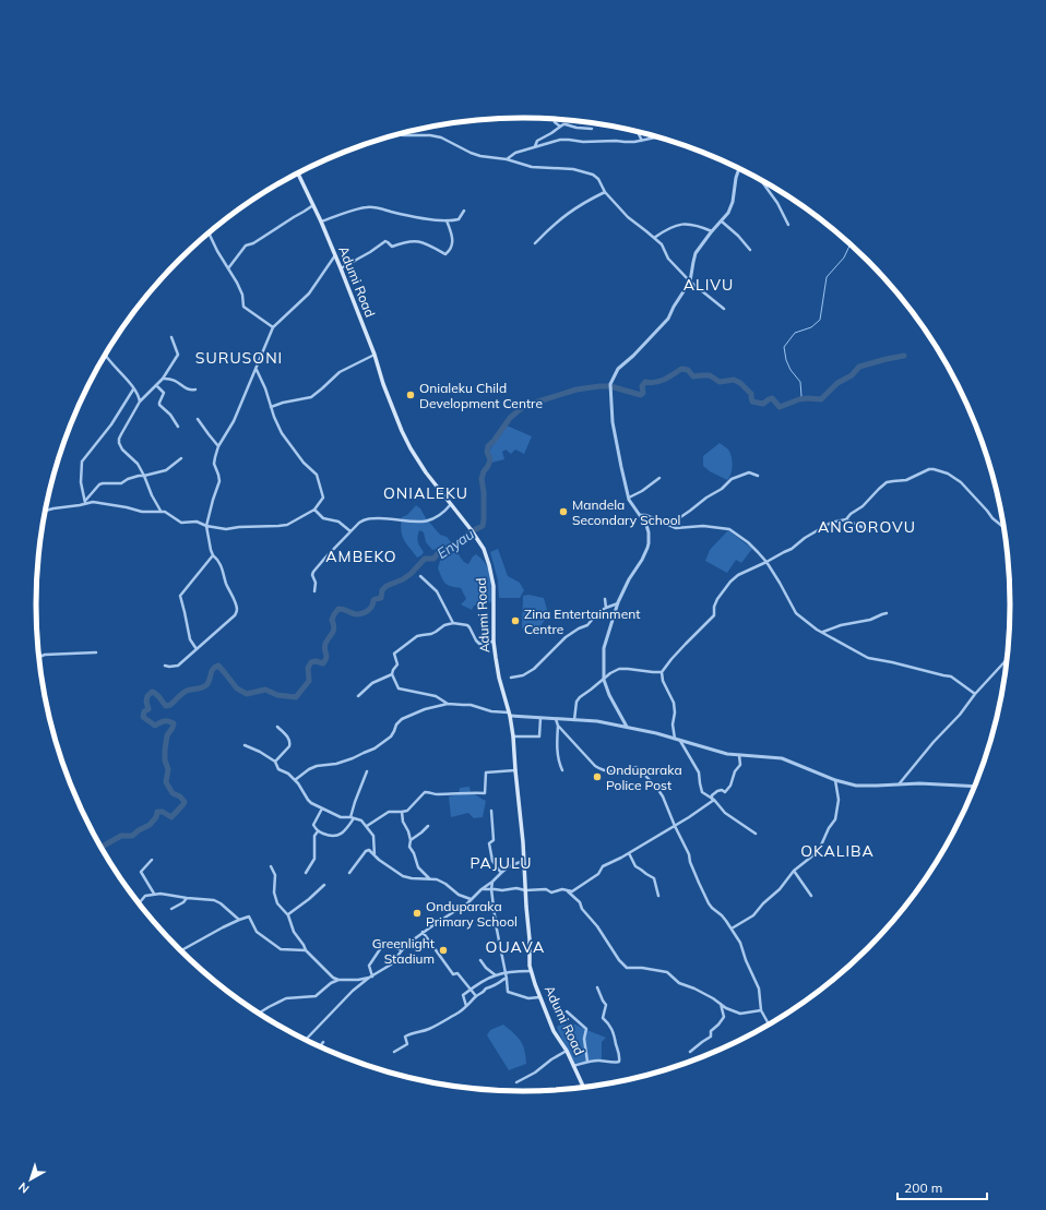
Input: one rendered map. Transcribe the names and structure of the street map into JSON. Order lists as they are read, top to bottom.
{
  "streets": {
    "main road": ["Adumi Road"]
  },
  "districts": [
    "ALIVU",
    "SURUSONI",
    "ONIALEKU",
    "ANGOROVU",
    "AMBEKO",
    "OKALIBA",
    "PAJULU",
    "OUAVA"
  ],
  "water": ["Enyau"],
  "places": [
    "Onialeku Child Development Centre",
    "Mandela Secondary School",
    "Zina Entertainment Centre",
    "Onduparaka Police Post",
    "Onduparaka Primary School",
    "Greenlight Stadium"
  ],
  "scale_bar": "200 m",
  "north": "bottom left"
}
